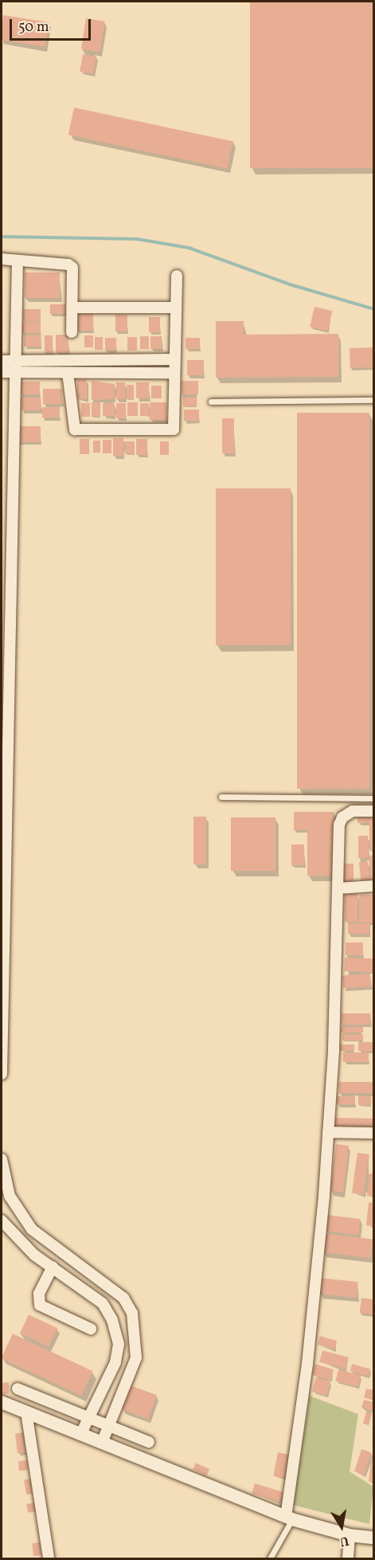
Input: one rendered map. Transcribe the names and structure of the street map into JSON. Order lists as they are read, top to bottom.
{
  "scale_bar": "50 m",
  "north": "bottom"
}
